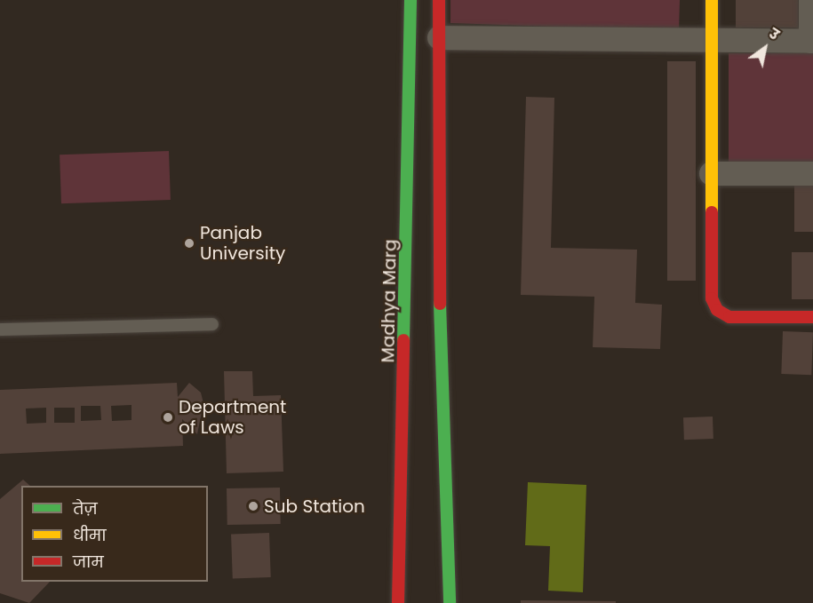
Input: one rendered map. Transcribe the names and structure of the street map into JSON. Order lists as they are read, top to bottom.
{
  "streets": {
    "main road": ["Madhya Marg"]
  },
  "places": ["Panjab University", "Department of Laws", "Sub Station"],
  "legend": ["तेज़", "धीमा", "जाम"],
  "north": "top right"
}
